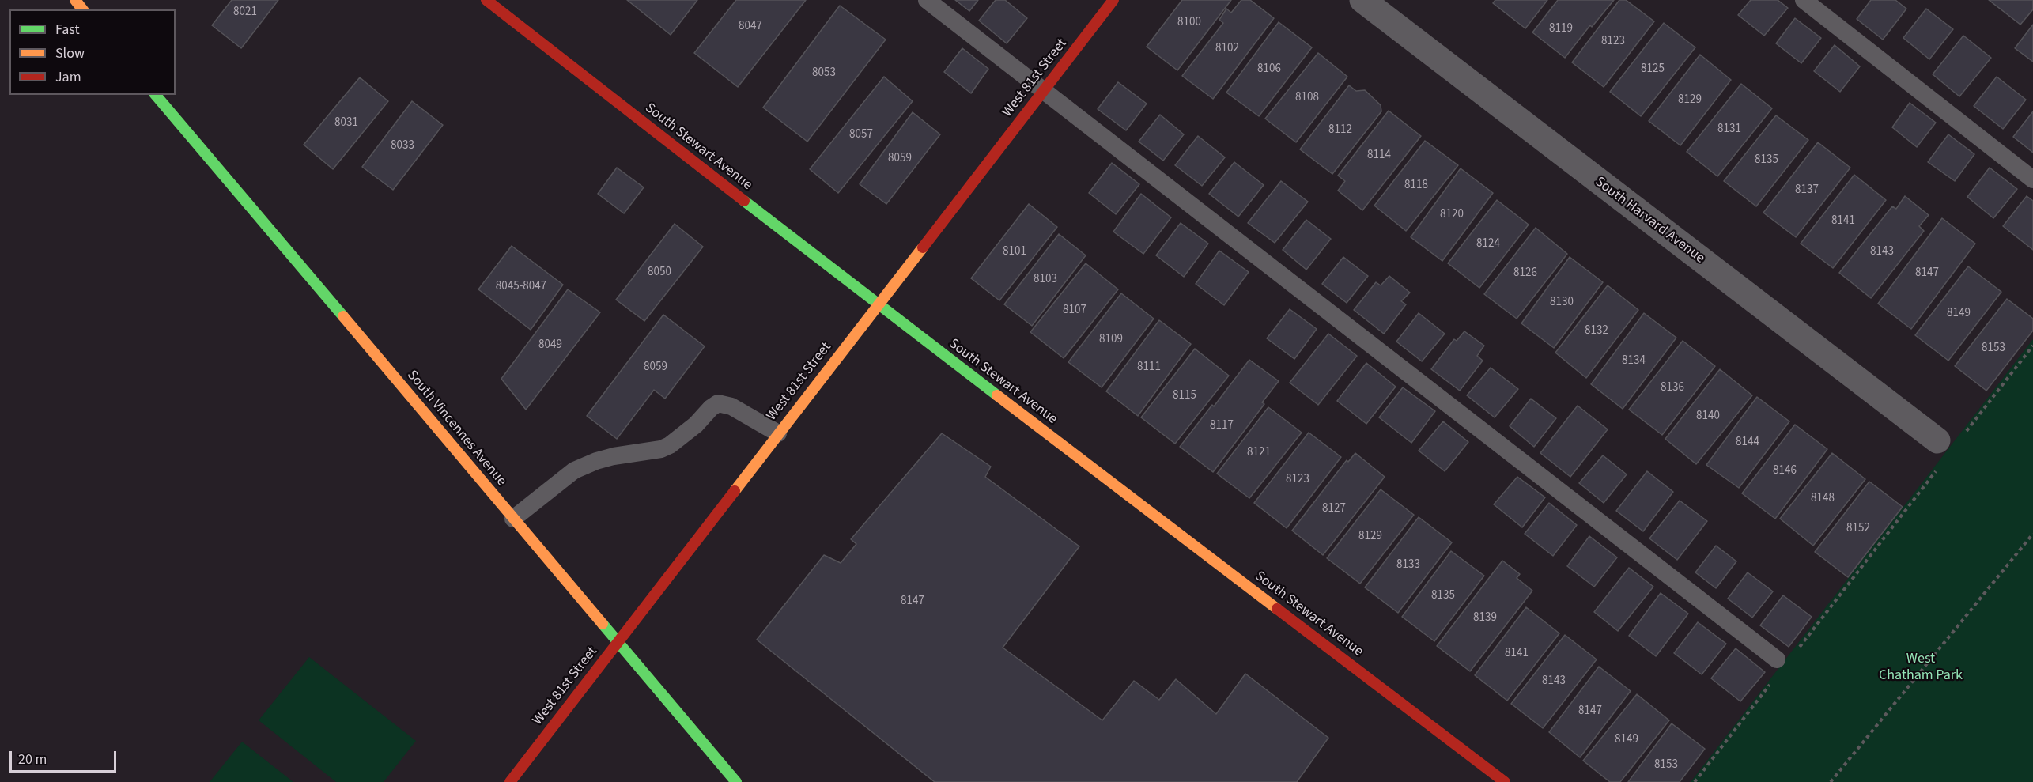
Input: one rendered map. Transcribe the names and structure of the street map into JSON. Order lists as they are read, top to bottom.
{
  "streets": {
    "street": [
      "West 81st Street",
      "South Stewart Avenue",
      "South Harvard Avenue",
      "South Vincennes Avenue"
    ]
  },
  "crossings": [
    ["West 81st Street", "South Stewart Avenue"],
    ["West 81st Street", "South Vincennes Avenue"]
  ],
  "parks": ["West Chatham Park"],
  "house_numbers": [
    "8021",
    "8100",
    "8047",
    "8119",
    "8123",
    "8102",
    "8106",
    "8125",
    "8053",
    "8108",
    "8129",
    "8031",
    "8131",
    "8112",
    "8057",
    "8033",
    "8114",
    "8059",
    "8135",
    "8118",
    "8137",
    "8120",
    "8141",
    "8124",
    "8101",
    "8143",
    "8050",
    "8126",
    "8147",
    "8103",
    "8045-8047",
    "8130",
    "8107",
    "8149",
    "8132",
    "8109",
    "8049",
    "8153",
    "8134",
    "8059",
    "8111",
    "8136",
    "8115",
    "8140",
    "8117",
    "8144",
    "8121",
    "8146",
    "8123",
    "8148",
    "8127",
    "8152",
    "8129",
    "8133",
    "8135",
    "8147",
    "8139",
    "8141",
    "8143",
    "8147",
    "8149",
    "8153"
  ],
  "legend": ["Fast", "Slow", "Jam"],
  "scale_bar": "20 m"
}
